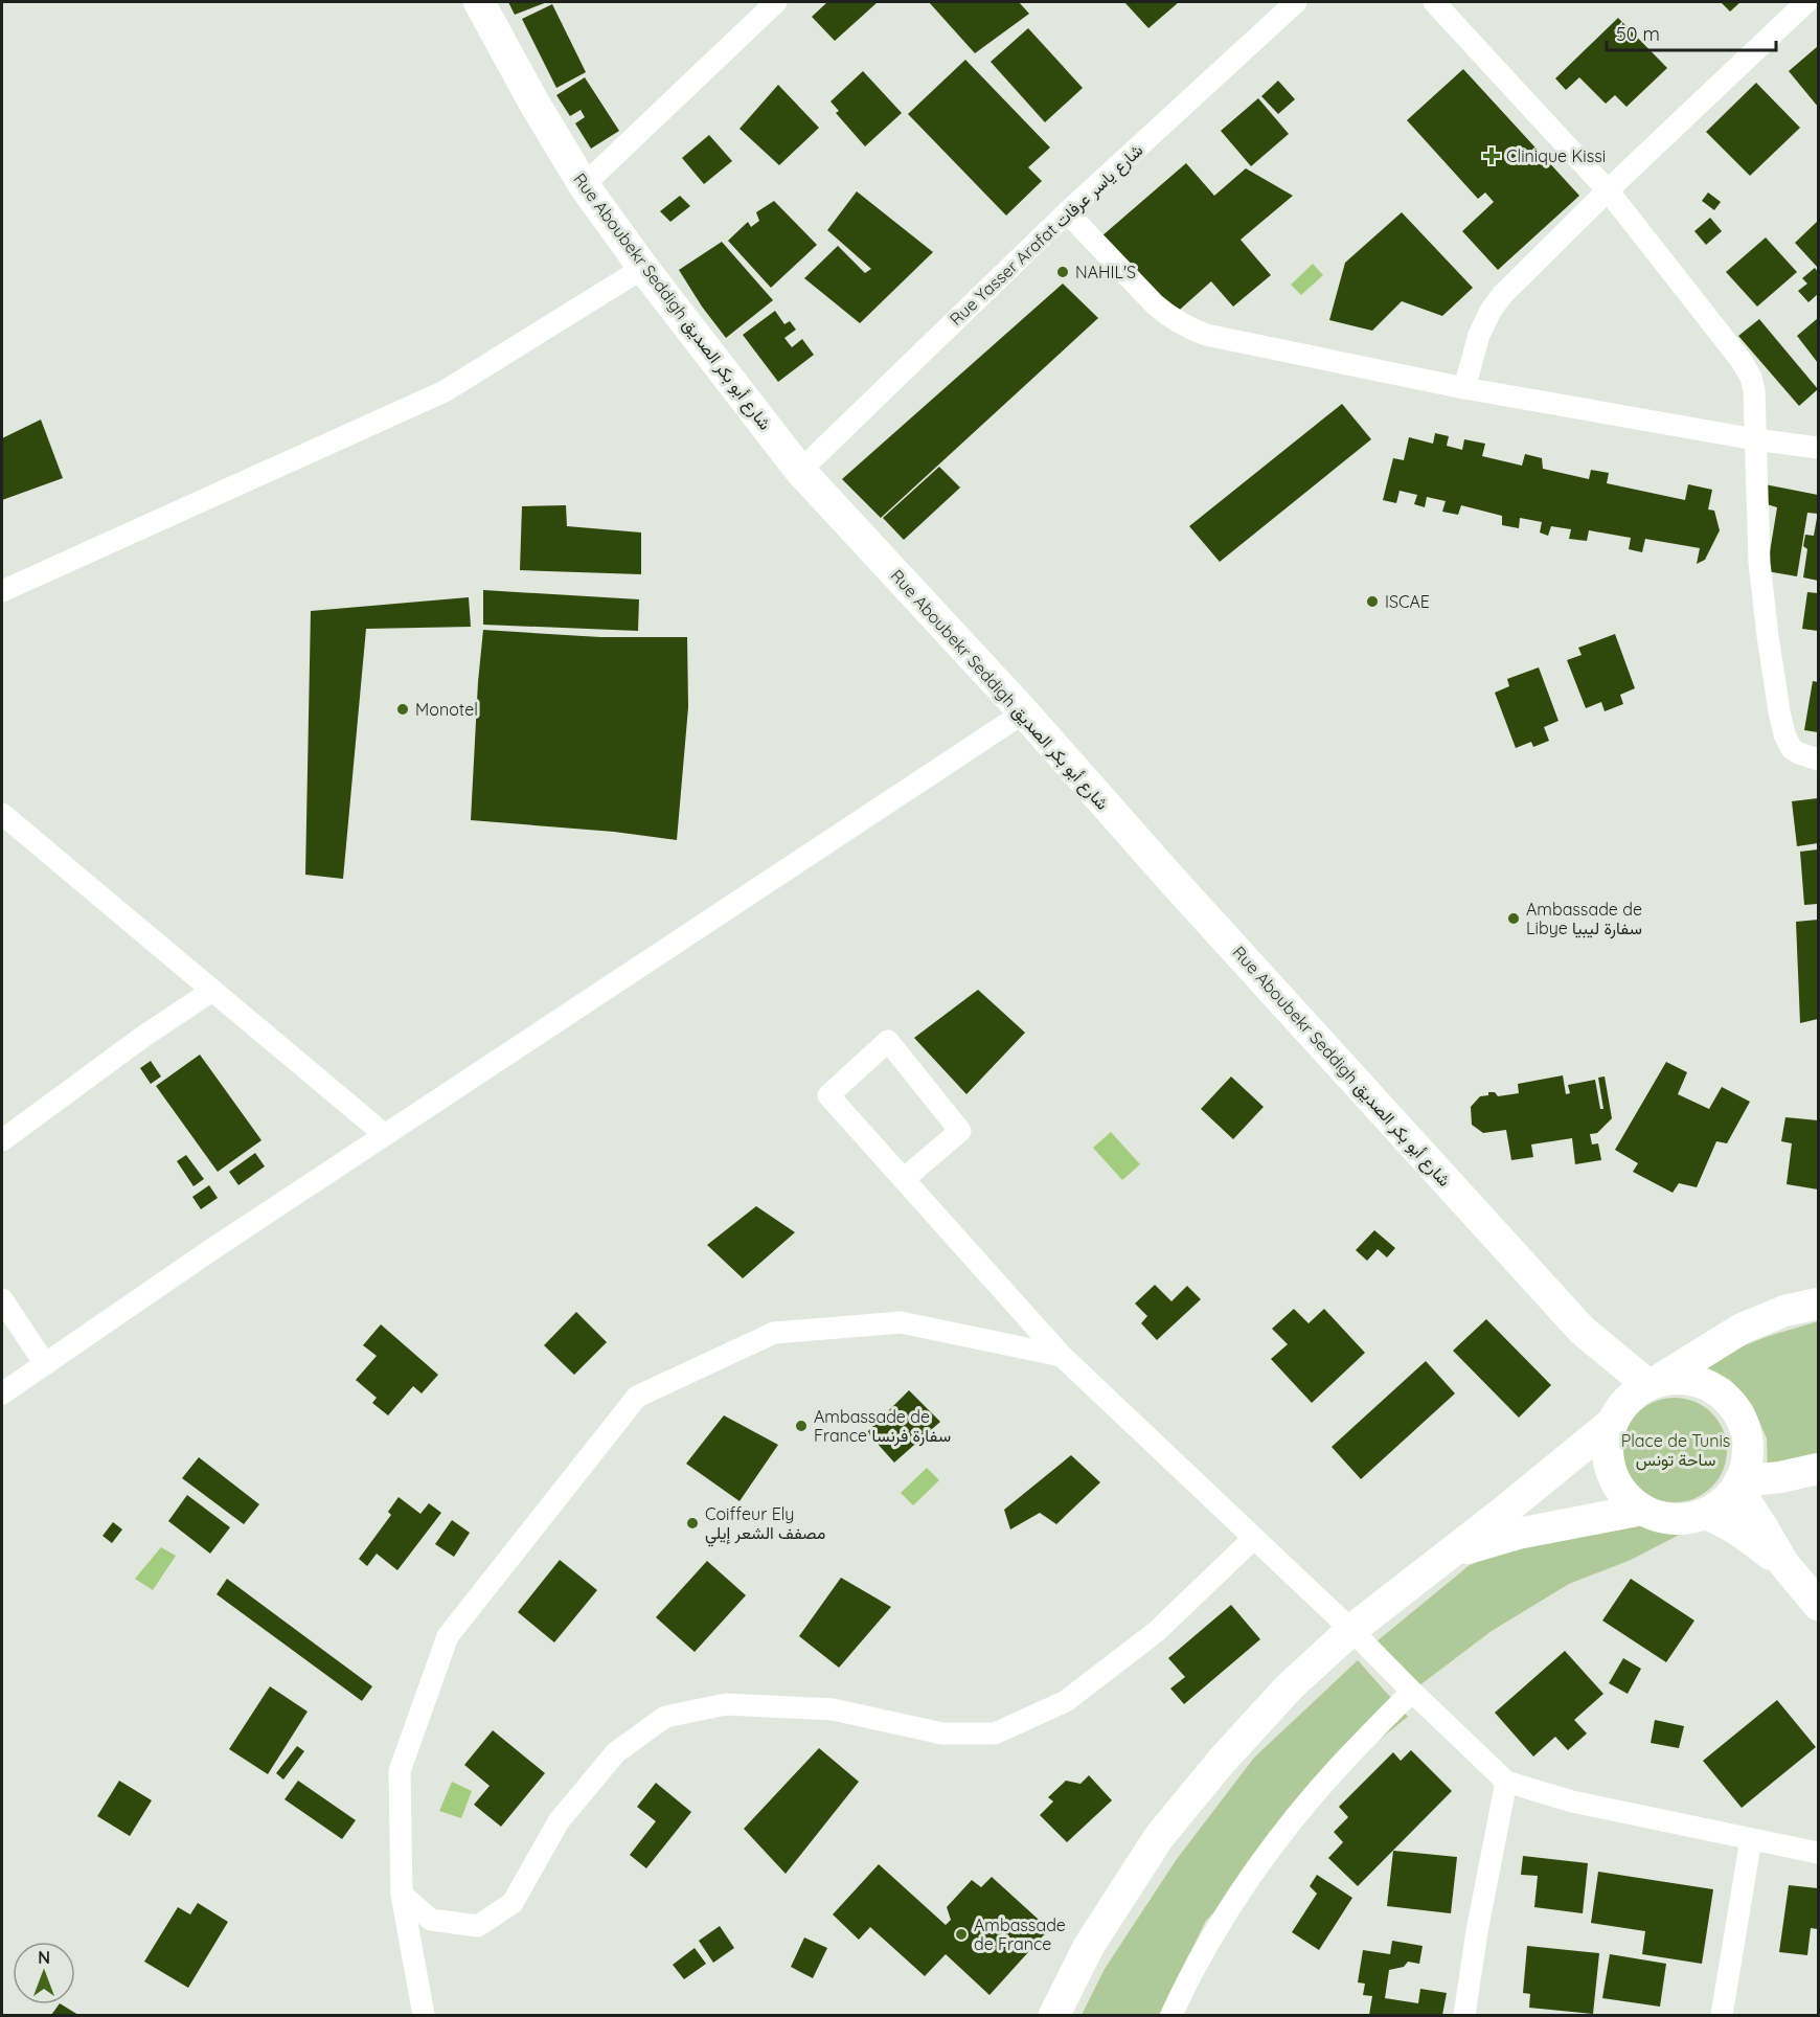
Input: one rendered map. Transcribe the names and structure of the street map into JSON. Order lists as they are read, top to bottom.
{
  "streets": {
    "street": ["Rue Yasser Arafat شارع ياسر عرفات", "Rue Aboubekr Seddigh شارع أبو بكر الصديق"]
  },
  "crossings": [
    ["Rue Yasser Arafat شارع ياسر عرفات", "Rue Aboubekr Seddigh شارع أبو بكر الصديق"]
  ],
  "parks": ["Place de Tunis ساحة تونس"],
  "places": {
    "health": ["Clinique Kissi"],
    "other": [
      "NAHIL'S",
      "ISCAE",
      "Monotel",
      "Ambassade de Libye سفارة ليبيا",
      "Ambassade de France سفارة فرنسا",
      "Coiffeur Ely مصفف الشعر إيلي",
      "Ambassade de France"
    ]
  },
  "scale_bar": "50 m",
  "north": "top"
}
